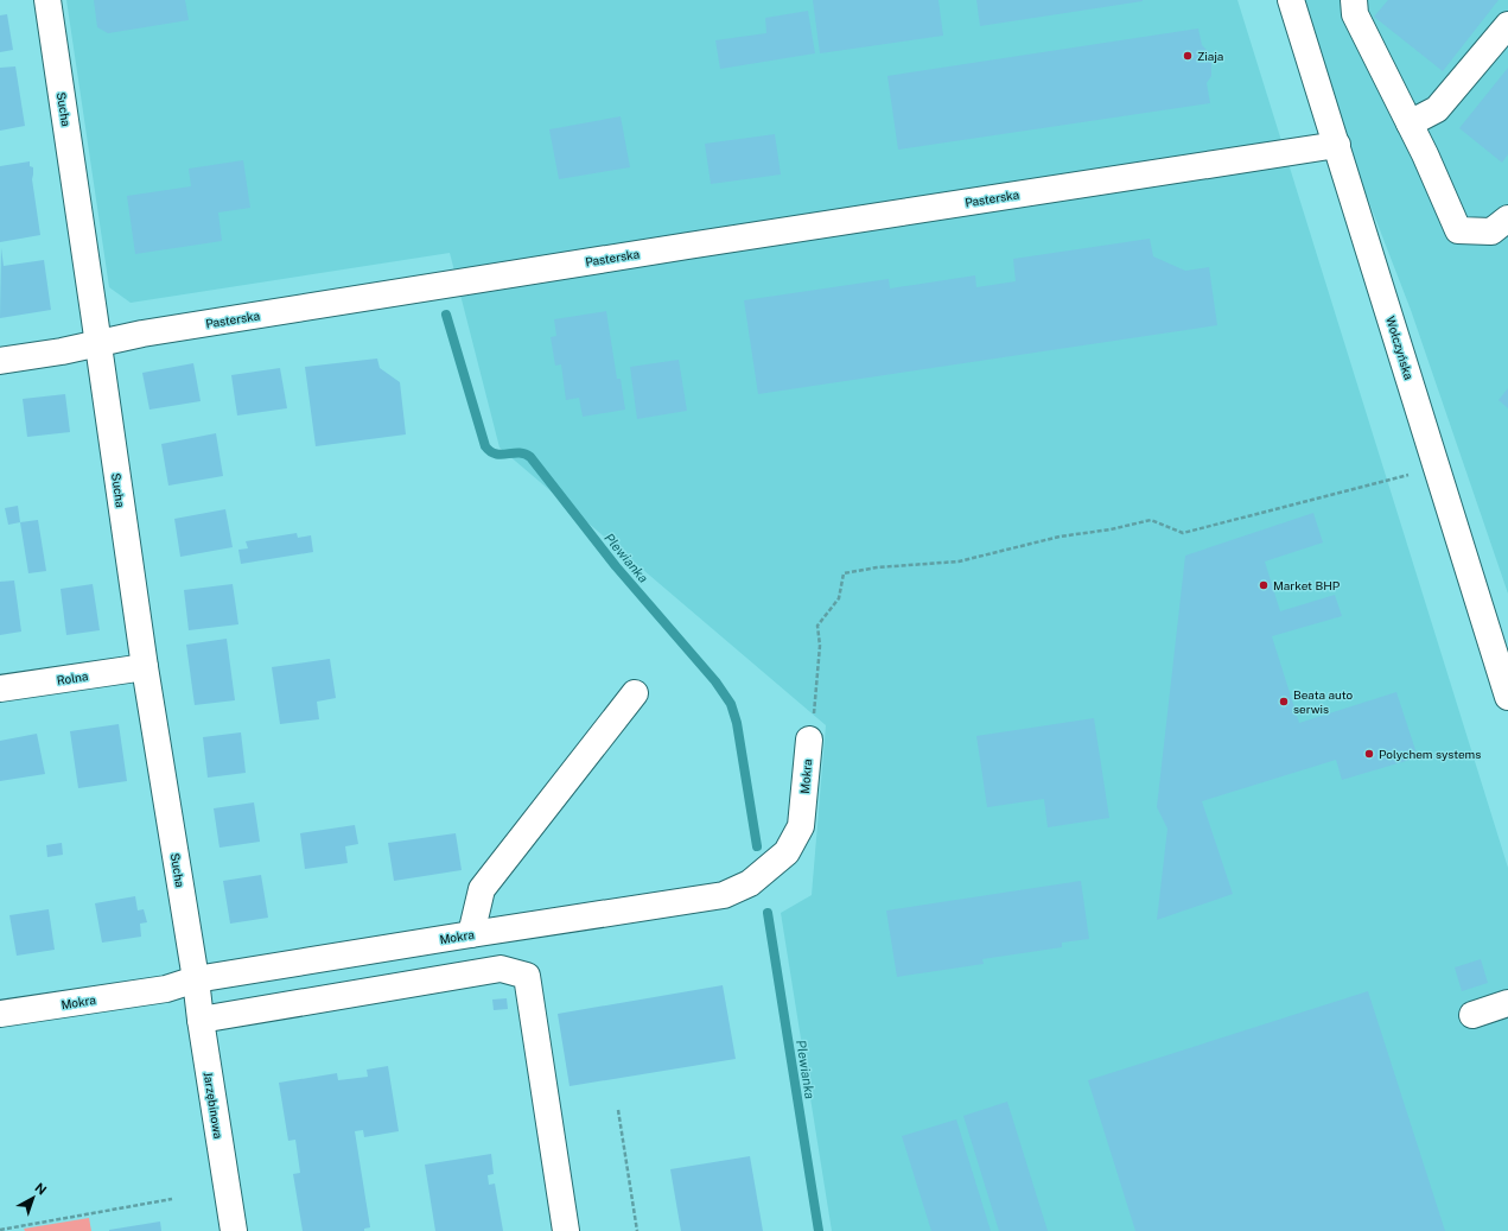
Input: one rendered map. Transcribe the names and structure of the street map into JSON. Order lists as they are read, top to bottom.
{
  "streets": {
    "street": [
      "Sucha",
      "Pasterska",
      "Wołczyńska",
      "Rolna",
      "Mokra",
      "Jarzębinowa"
    ]
  },
  "crossings": [
    ["Sucha", "Pasterska"],
    ["Sucha", "Rolna"],
    ["Sucha", "Mokra"],
    ["Sucha", "Jarzębinowa"],
    ["Pasterska", "Wołczyńska"],
    ["Mokra", "Jarzębinowa"]
  ],
  "water": ["Plewianka"],
  "places": [
    "Ziaja",
    "Market BHP",
    "Beata auto serwis",
    "Polychem systems"
  ],
  "north": "top right"
}
